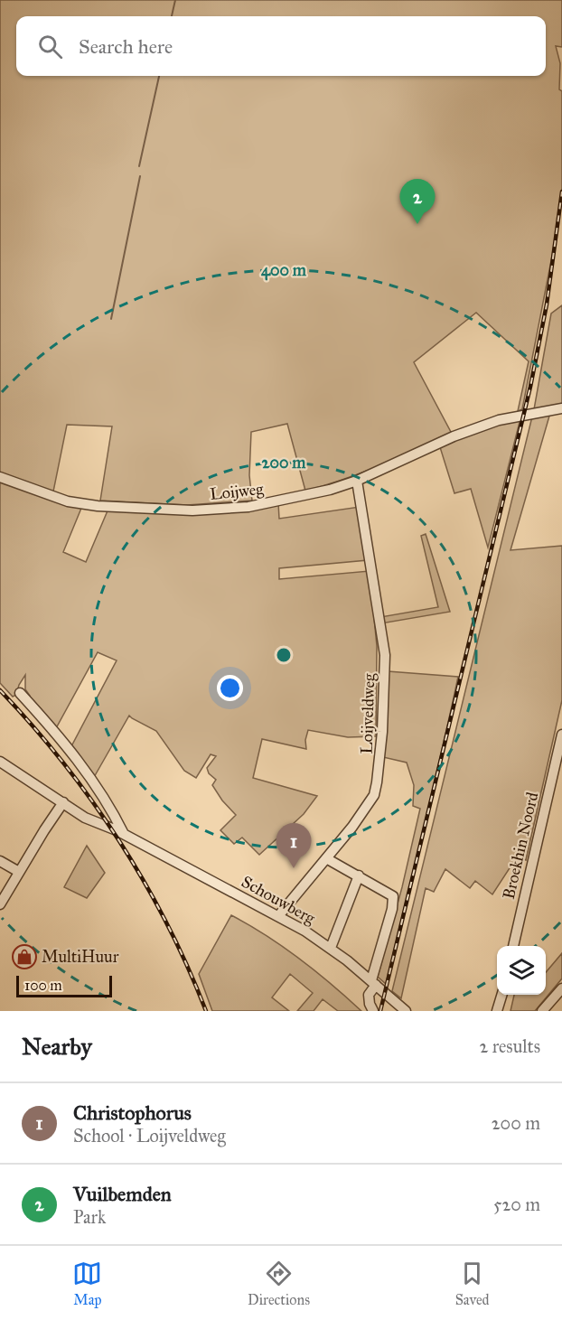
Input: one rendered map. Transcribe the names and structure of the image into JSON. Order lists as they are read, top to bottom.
{
  "streets": {
    "street": [
      "Loijweg",
      "Loijveldweg",
      "Broekhin Noord",
      "Schouwberg"
    ]
  },
  "crossings": [
    ["Loijweg", "Loijveldweg"],
    ["Loijveldweg", "Schouwberg"]
  ],
  "places": {
    "shop": ["MultiHuur"]
  },
  "scale_bar": "100 m",
  "page": {
    "search": "Search here",
    "pins": ["2", "1"],
    "scale": "100 m",
    "heading": ["Nearby", "2 results"],
    "list": [
      {
        "mark": "1",
        "name": "Christophorus",
        "note": "School · Loijveldweg",
        "value": "200 m"
      },
      {
        "mark": "2",
        "name": "Vuilbemden",
        "note": "Park",
        "value": "520 m"
      }
    ],
    "nav": ["Map", "Directions", "Saved"]
  },
  "rings": ["400 m", "200 m"]
}
